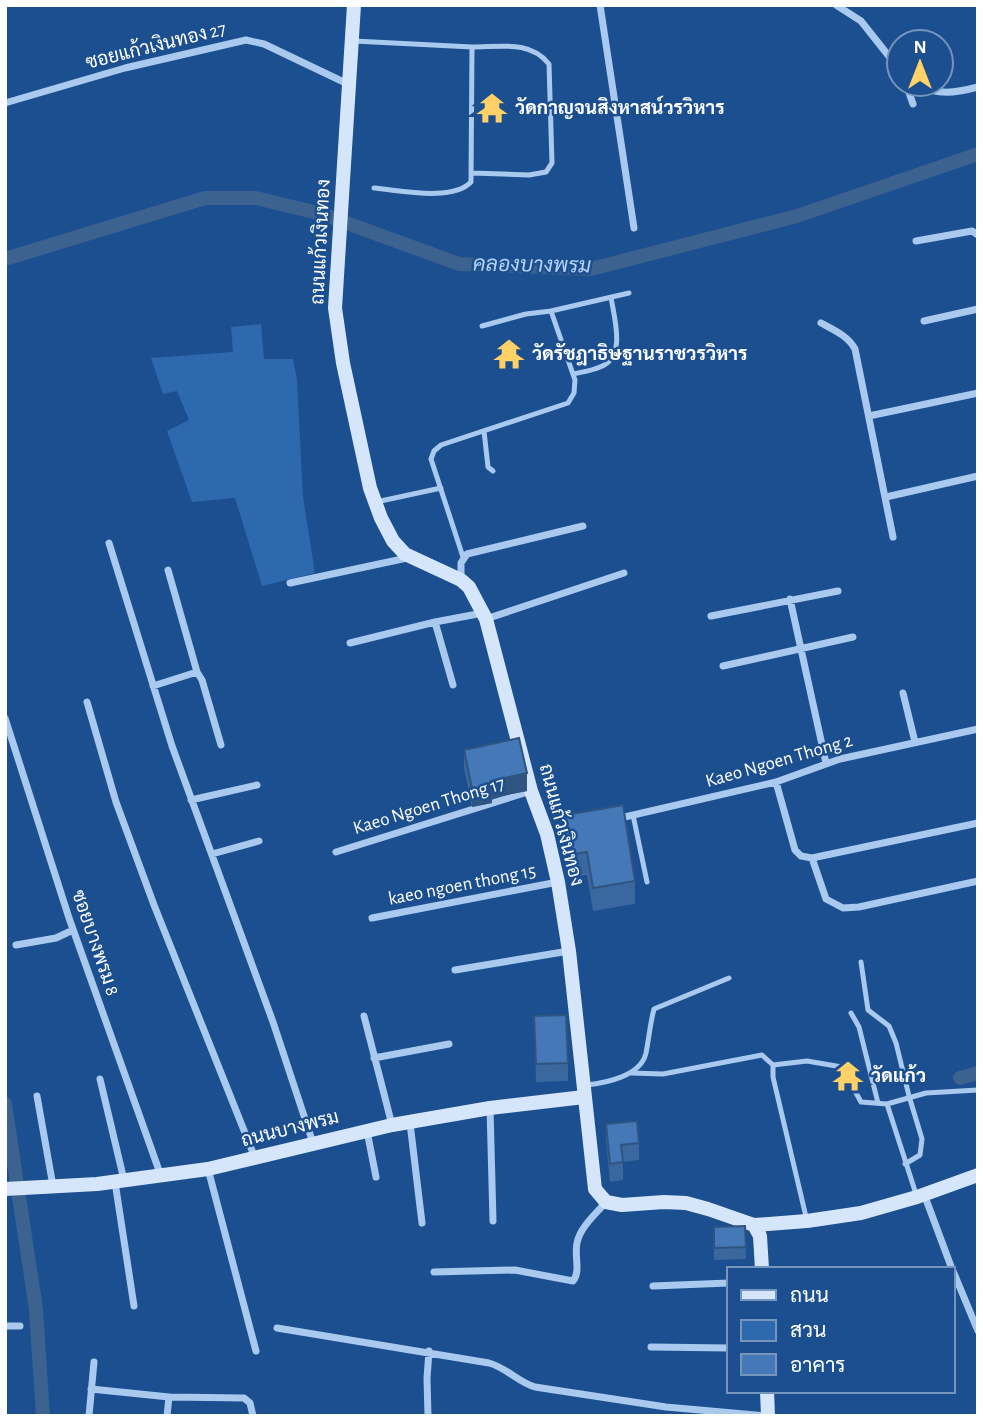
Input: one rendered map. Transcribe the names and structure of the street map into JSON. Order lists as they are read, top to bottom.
{
  "streets": {
    "street": [
      "ซอยแก้วเงินทอง 27",
      "ถนนแก้วเงินทอง",
      "Kaeo Ngoen Thong 2",
      "Kaeo Ngoen Thong 17",
      "kaeo ngoen thong 15",
      "ซอยบางพรม 8",
      "ถนนบางพรม"
    ]
  },
  "crossings": [
    ["ซอยแก้วเงินทอง 27", "ถนนแก้วเงินทอง"],
    ["ถนนแก้วเงินทอง", "Kaeo Ngoen Thong 17"],
    ["ถนนแก้วเงินทอง", "kaeo ngoen thong 15"],
    ["ถนนแก้วเงินทอง", "ถนนบางพรม"],
    ["ซอยบางพรม 8", "ถนนบางพรม"]
  ],
  "water": ["คลองบางพรม"],
  "places": {
    "temple": ["วัดกาญจนสิงหาสน์วรวิหาร", "วัดรัชฎาธิษฐานราชวรวิหาร", "วัดแก้ว"]
  },
  "legend": ["ถนน", "สวน", "อาคาร"],
  "north": "top"
}
